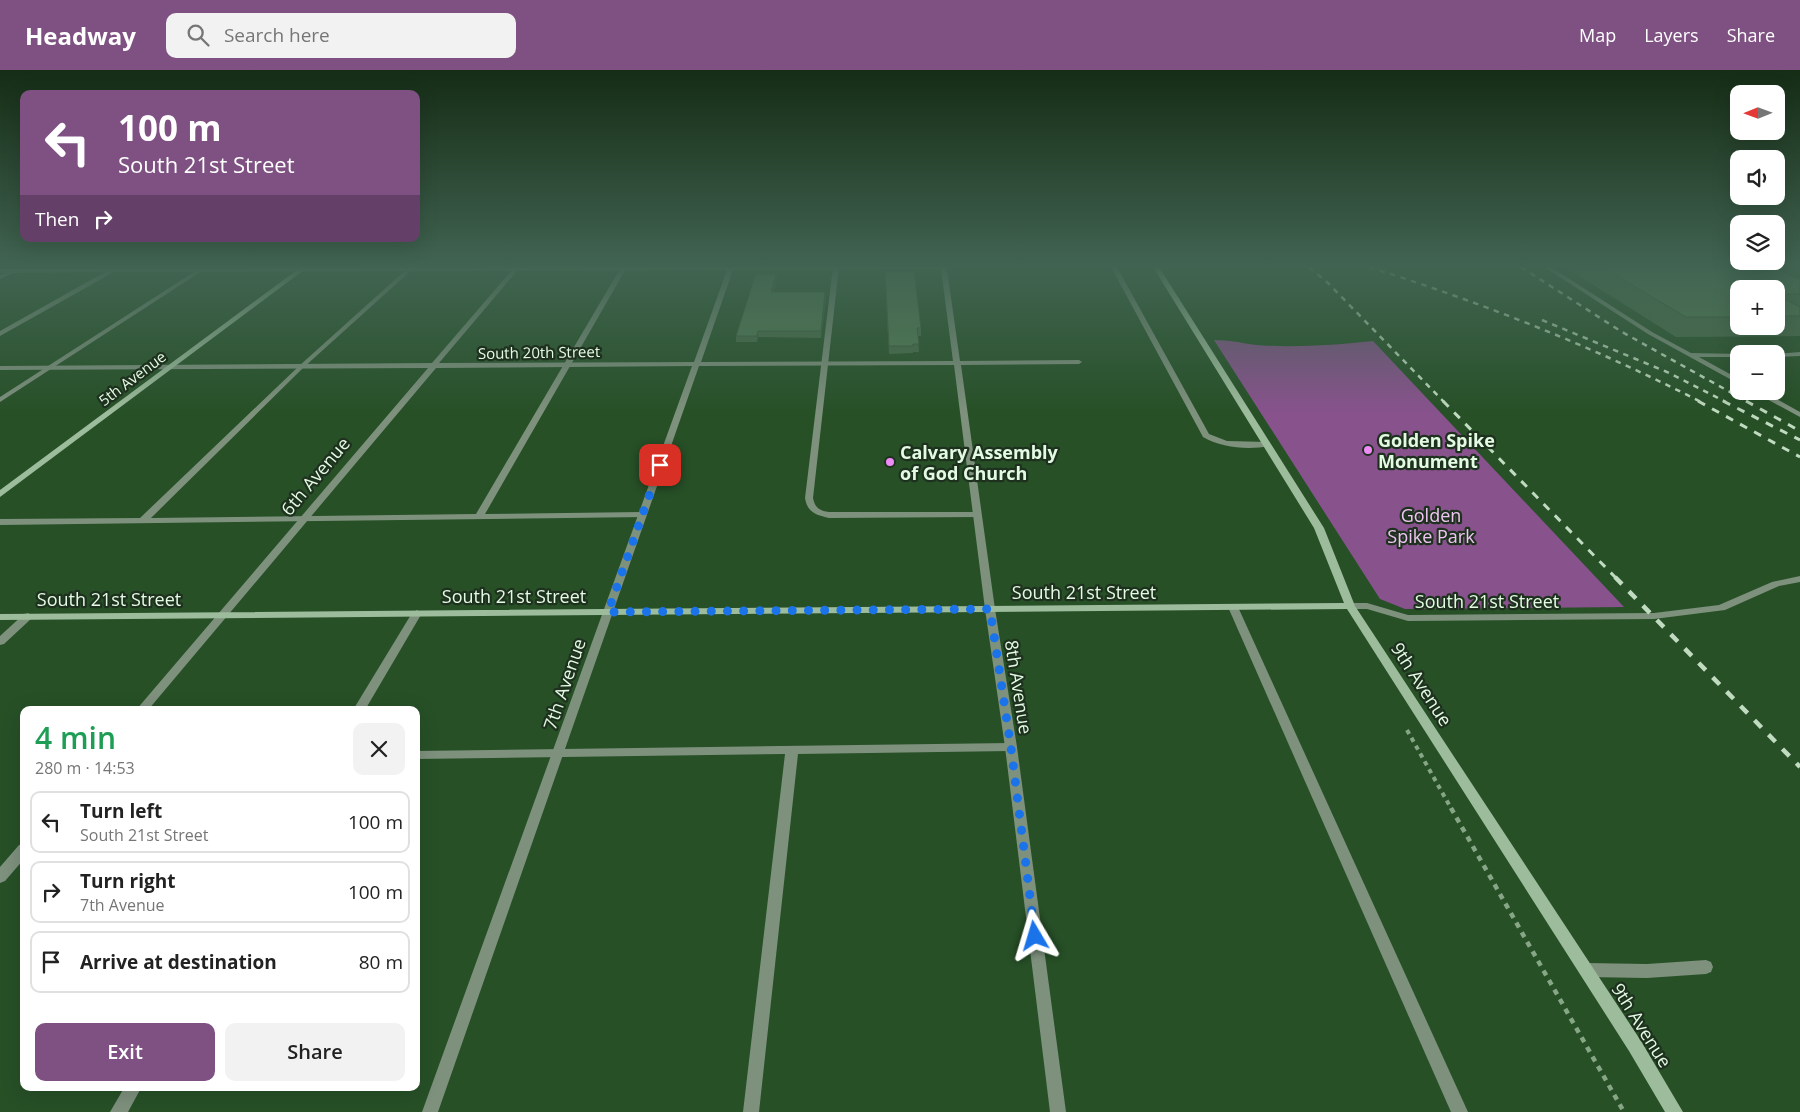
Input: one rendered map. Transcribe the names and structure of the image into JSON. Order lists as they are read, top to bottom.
{
  "streets": {
    "street": [
      "South 20th Street",
      "5th Avenue",
      "6th Avenue",
      "South 21st Street",
      "7th Avenue",
      "9th Avenue",
      "8th Avenue"
    ]
  },
  "crossings": [
    ["South 20th Street", "5th Avenue"],
    ["South 20th Street", "6th Avenue"],
    ["South 20th Street", "7th Avenue"],
    ["South 20th Street", "8th Avenue"],
    ["6th Avenue", "South 21st Street"],
    ["South 21st Street", "7th Avenue"],
    ["South 21st Street", "9th Avenue"],
    ["South 21st Street", "8th Avenue"]
  ],
  "parks": ["Golden Spike Park"],
  "places": ["Golden Spike Monument", "Calvary Assembly of God Church"],
  "north": "left",
  "page": {
    "header": "Headway",
    "search": "Search here",
    "nav": ["Map", "Layers", "Share"],
    "map_buttons": ["+", "−"],
    "turn": ["100 m", "South 21st Street"],
    "then": "Then",
    "heading": ["4 min", "280 m · 14:53"],
    "list": [
      {
        "name": "Turn left",
        "note": "South 21st Street",
        "value": "100 m"
      },
      {
        "name": "Turn right",
        "note": "7th Avenue",
        "value": "100 m"
      },
      {
        "name": "Arrive at destination",
        "value": "80 m"
      }
    ],
    "buttons": ["Exit", "Share"]
  }
}
